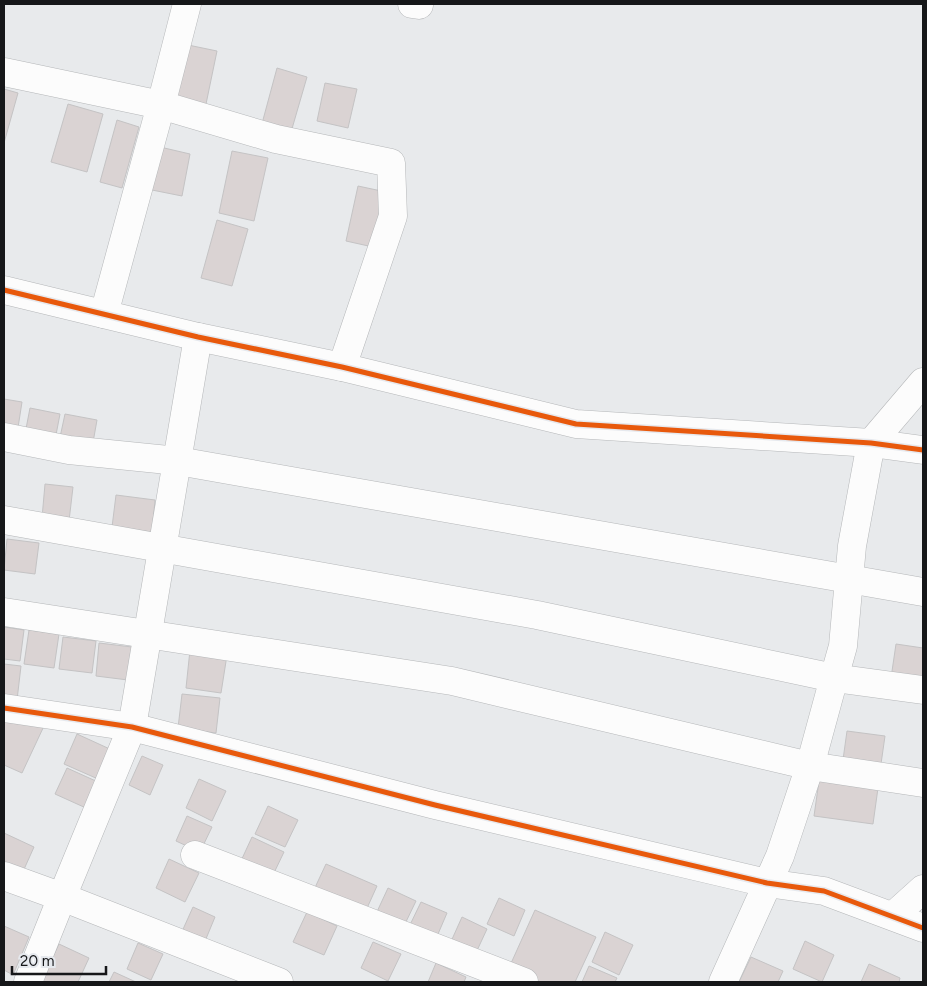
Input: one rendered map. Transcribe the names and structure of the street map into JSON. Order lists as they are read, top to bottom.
{
  "scale_bar": "20 m"
}
